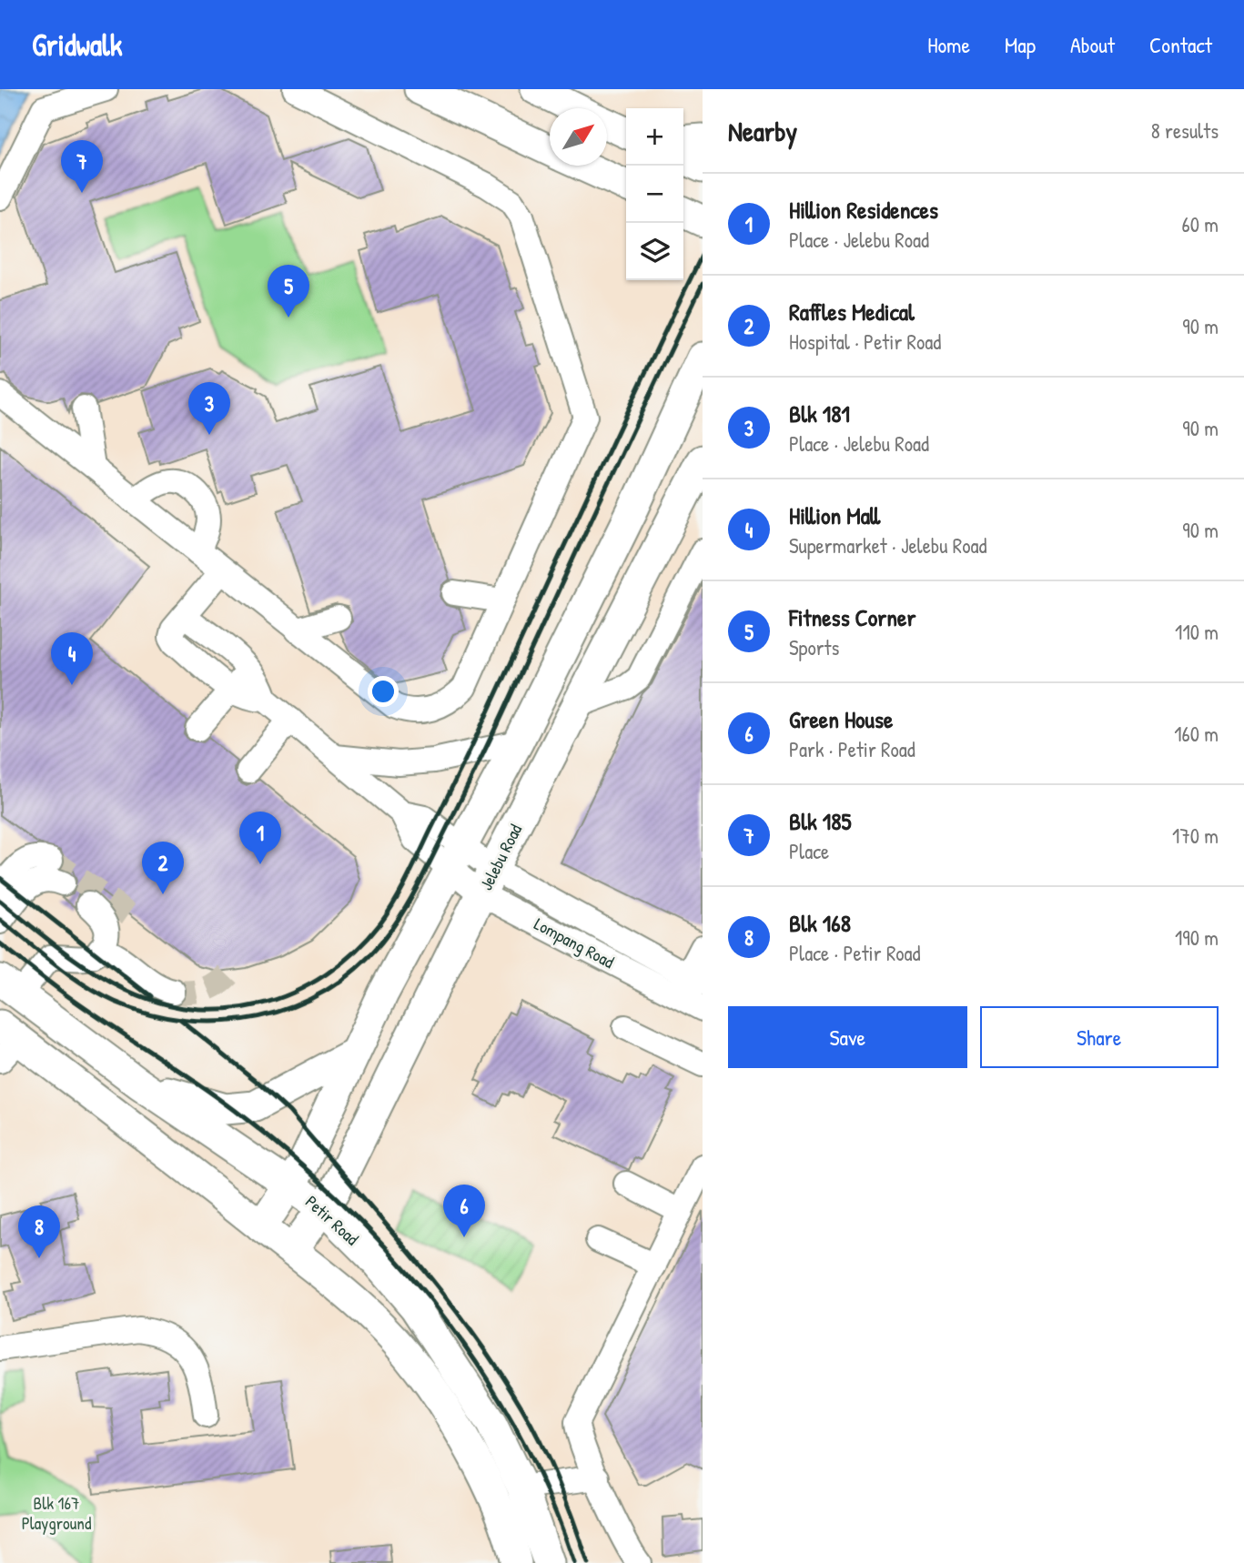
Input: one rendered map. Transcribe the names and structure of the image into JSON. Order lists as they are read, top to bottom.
{
  "streets": {
    "main road": ["Jelebu Road", "Petir Road"],
    "street": ["Lompang Road"]
  },
  "crossings": [
    ["Jelebu Road", "Lompang Road"],
    ["Jelebu Road", "Petir Road"]
  ],
  "parks": ["Blk 167 Playground"],
  "north": "top right",
  "page": {
    "header": "Gridwalk",
    "nav": [
      "Home",
      "Map",
      "About",
      "Contact"
    ],
    "heading": ["Nearby", "8 results"],
    "map_buttons": ["+", "−"],
    "pins": [
      "7",
      "5",
      "3",
      "4",
      "1",
      "2",
      "6",
      "8"
    ],
    "list": [
      {
        "mark": "1",
        "name": "Hillion Residences",
        "note": "Place · Jelebu Road",
        "value": "60 m"
      },
      {
        "mark": "2",
        "name": "Raffles Medical",
        "note": "Hospital · Petir Road",
        "value": "90 m"
      },
      {
        "mark": "3",
        "name": "Blk 181",
        "note": "Place · Jelebu Road",
        "value": "90 m"
      },
      {
        "mark": "4",
        "name": "Hillion Mall",
        "note": "Supermarket · Jelebu Road",
        "value": "90 m"
      },
      {
        "mark": "5",
        "name": "Fitness Corner",
        "note": "Sports",
        "value": "110 m"
      },
      {
        "mark": "6",
        "name": "Green House",
        "note": "Park · Petir Road",
        "value": "160 m"
      },
      {
        "mark": "7",
        "name": "Blk 185",
        "note": "Place",
        "value": "170 m"
      },
      {
        "mark": "8",
        "name": "Blk 168",
        "note": "Place · Petir Road",
        "value": "190 m"
      }
    ],
    "buttons": ["Save", "Share"]
  }
}
